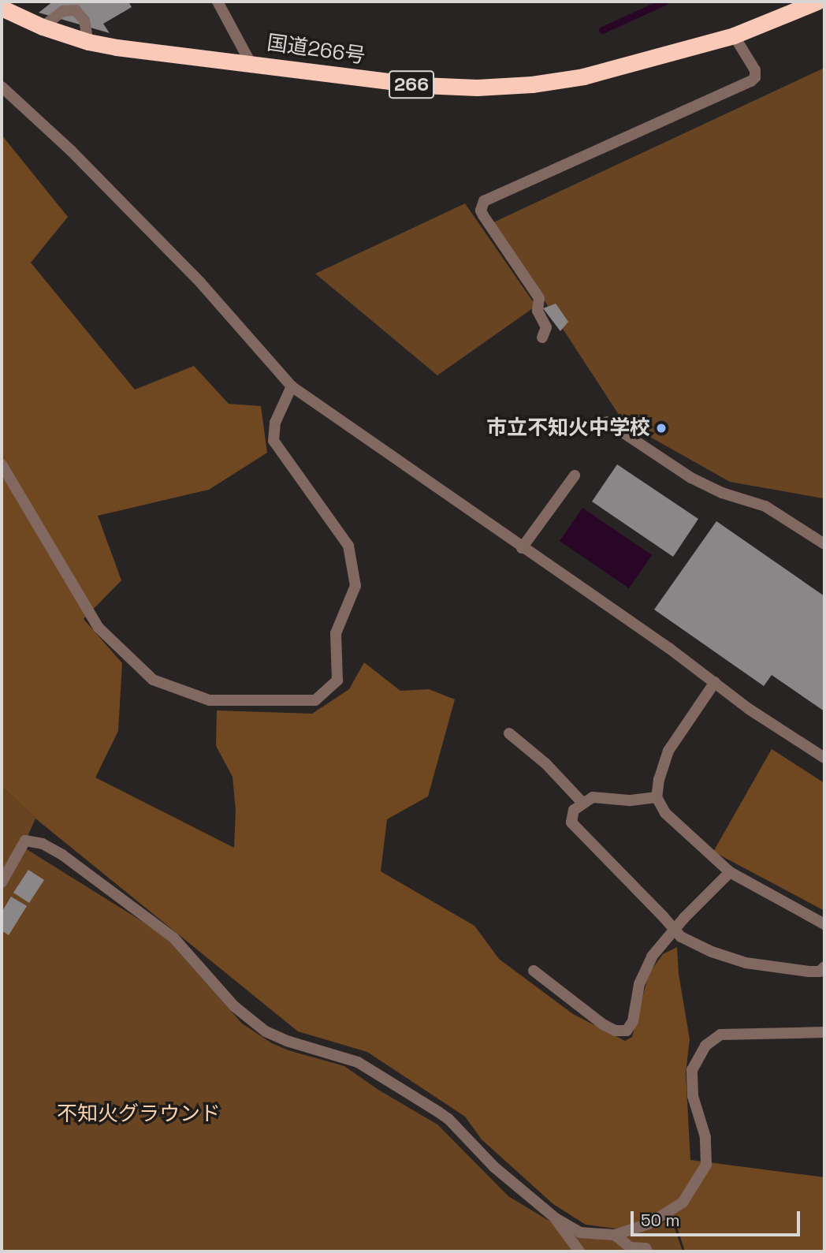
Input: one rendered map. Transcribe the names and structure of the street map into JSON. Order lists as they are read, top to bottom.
{
  "streets": {
    "highway": ["国道266号", "266"]
  },
  "parks": ["不知火グラウンド"],
  "places": ["市立不知火中学校"],
  "scale_bar": "50 m"
}
